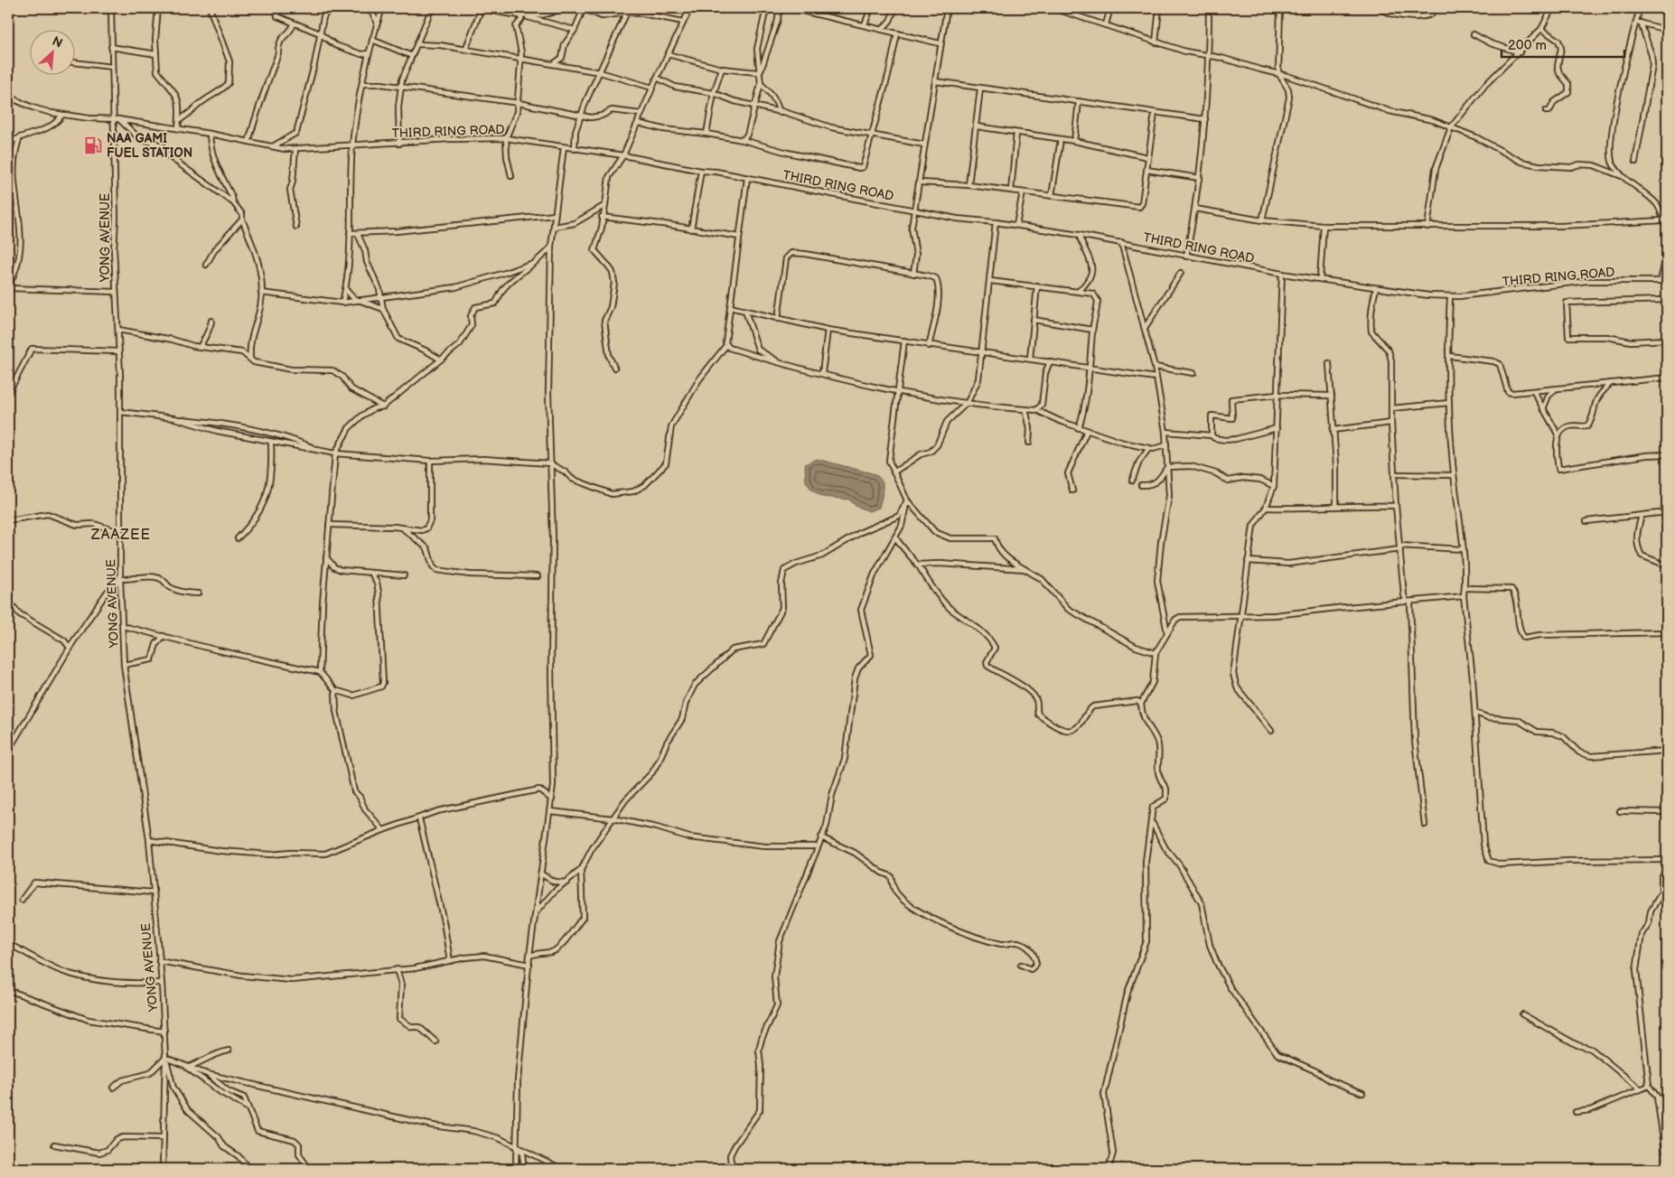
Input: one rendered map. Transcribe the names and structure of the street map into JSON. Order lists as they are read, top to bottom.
{
  "streets": {
    "street": ["THIRD RING ROAD", "YONG AVENUE"]
  },
  "crossings": [
    ["THIRD RING ROAD", "YONG AVENUE"]
  ],
  "districts": ["ZAAZEE"],
  "places": {
    "fuel station": ["NAA GAMI FUEL STATION"]
  },
  "scale_bar": "200 m",
  "north": "top right"
}
